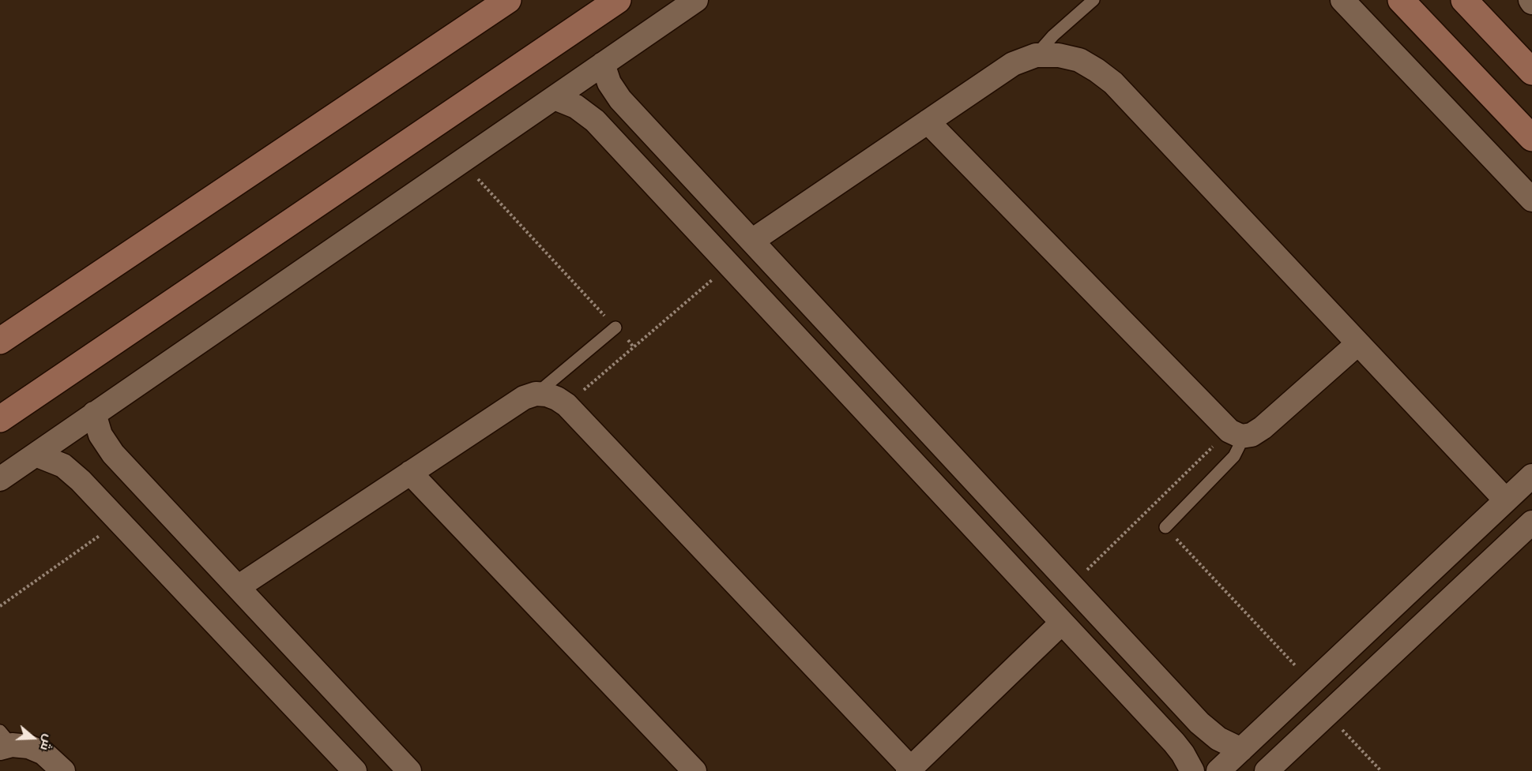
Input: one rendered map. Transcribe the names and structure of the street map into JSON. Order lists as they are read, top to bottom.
{
  "north": "right"
}
